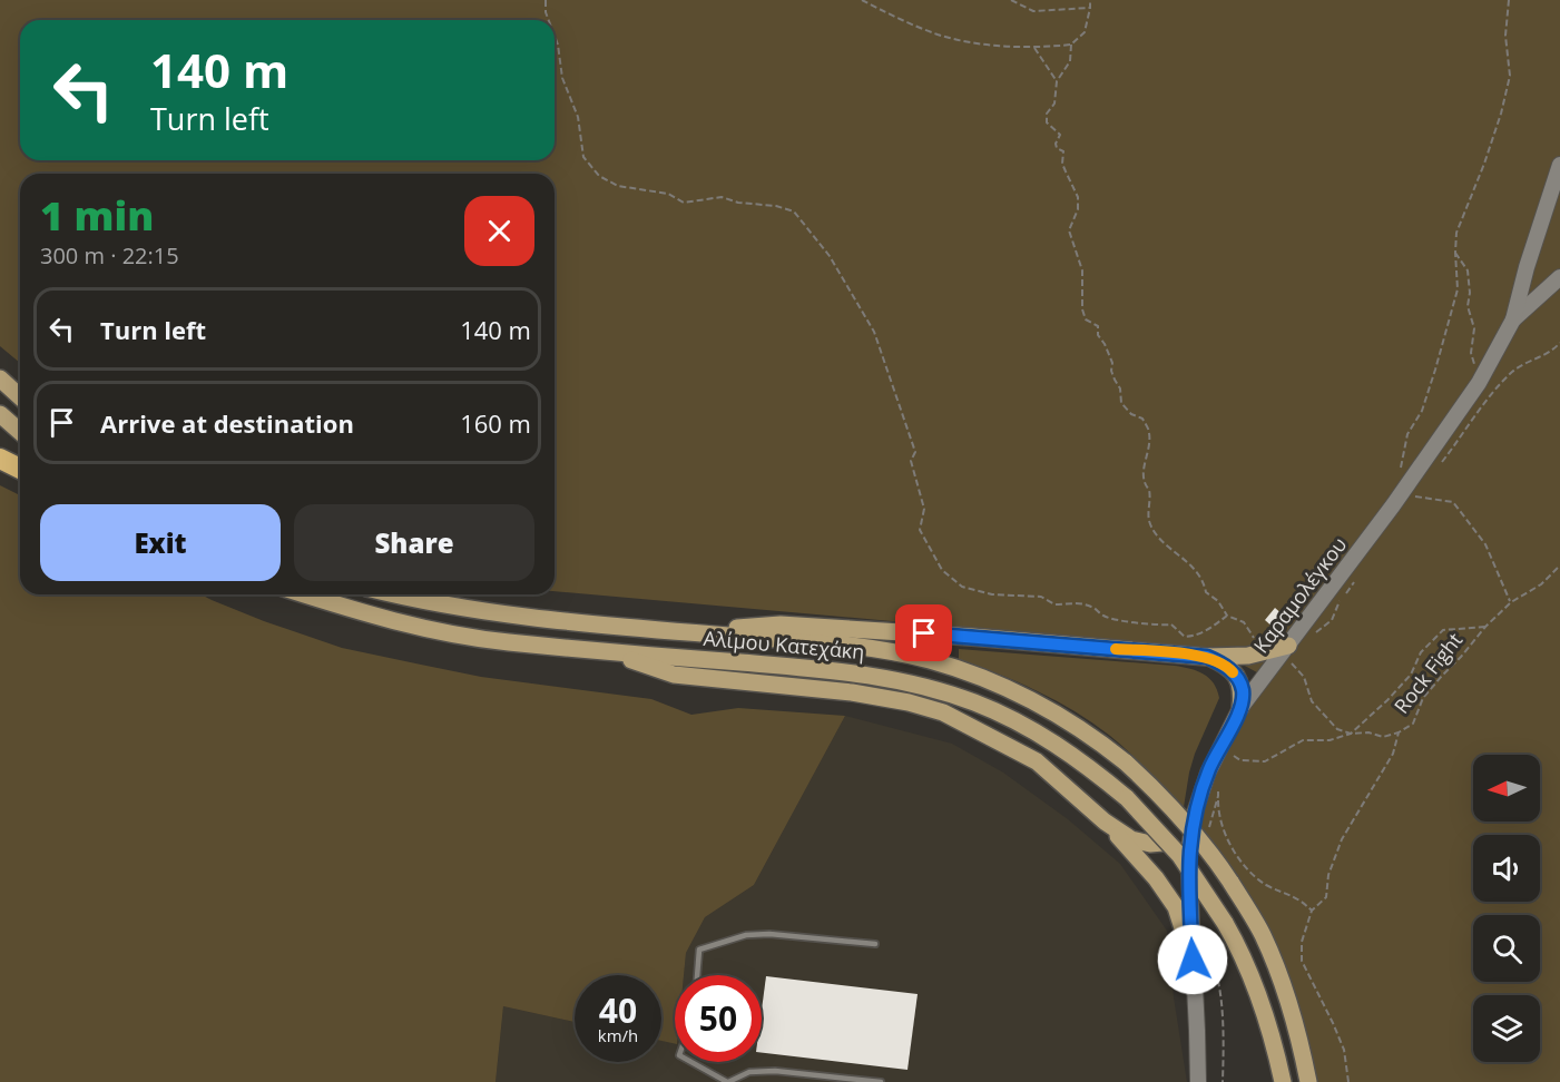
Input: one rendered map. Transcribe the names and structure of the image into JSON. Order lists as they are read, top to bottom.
{
  "streets": {
    "main road": ["Αλίμου Κατεχάκη"],
    "street": ["Καραμολέγκου"],
    "path": ["Rock Fight"]
  },
  "north": "left",
  "page": {
    "turn": ["140 m", "Turn left"],
    "heading": ["1 min", "300 m · 22:15"],
    "list": [
      {
        "name": "Turn left",
        "value": "140 m"
      },
      {
        "name": "Arrive at destination",
        "value": "160 m"
      }
    ],
    "buttons": ["Exit", "Share"],
    "speed": "40 km/h",
    "limit": "50"
  }
}
